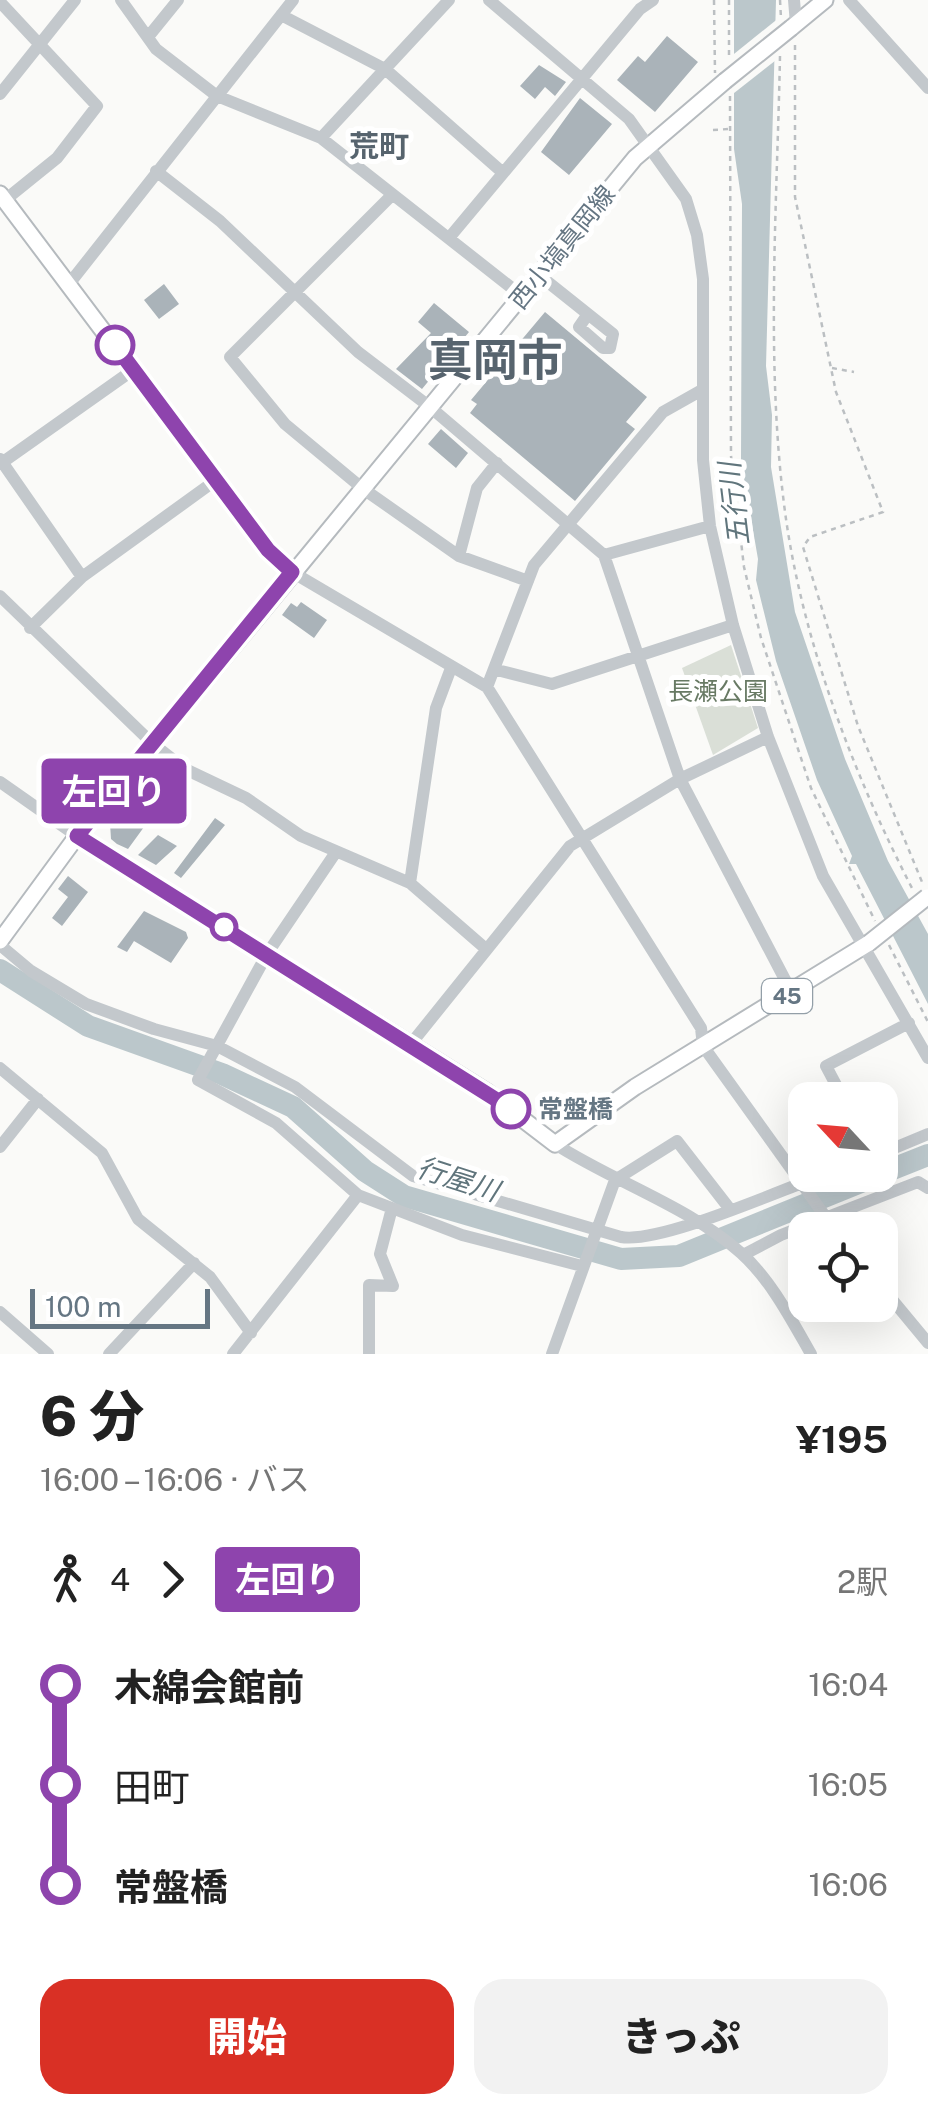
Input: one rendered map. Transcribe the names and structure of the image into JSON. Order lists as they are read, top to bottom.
{
  "streets": {
    "main road": ["西小塙真岡線", "45"]
  },
  "districts": ["荒町", "真岡市"],
  "water": ["五行川", "行屋川"],
  "parks": ["長瀬公園"],
  "places": ["常盤橋"],
  "lines": ["bus line 左回り"],
  "scale_bar": "100 m",
  "north": "top left",
  "page": {
    "on_map": "左回り",
    "scale": "100 m",
    "heading": ["6 分", "16:00 – 16:06 · バス", "¥195"],
    "legs": ["4", "左回り", "2駅"],
    "list": [
      {
        "name": "木綿会館前",
        "value": "16:04"
      },
      {
        "name": "田町",
        "value": "16:05"
      },
      {
        "name": "常盤橋",
        "value": "16:06"
      }
    ],
    "buttons": ["開始", "きっぷ"]
  }
}
